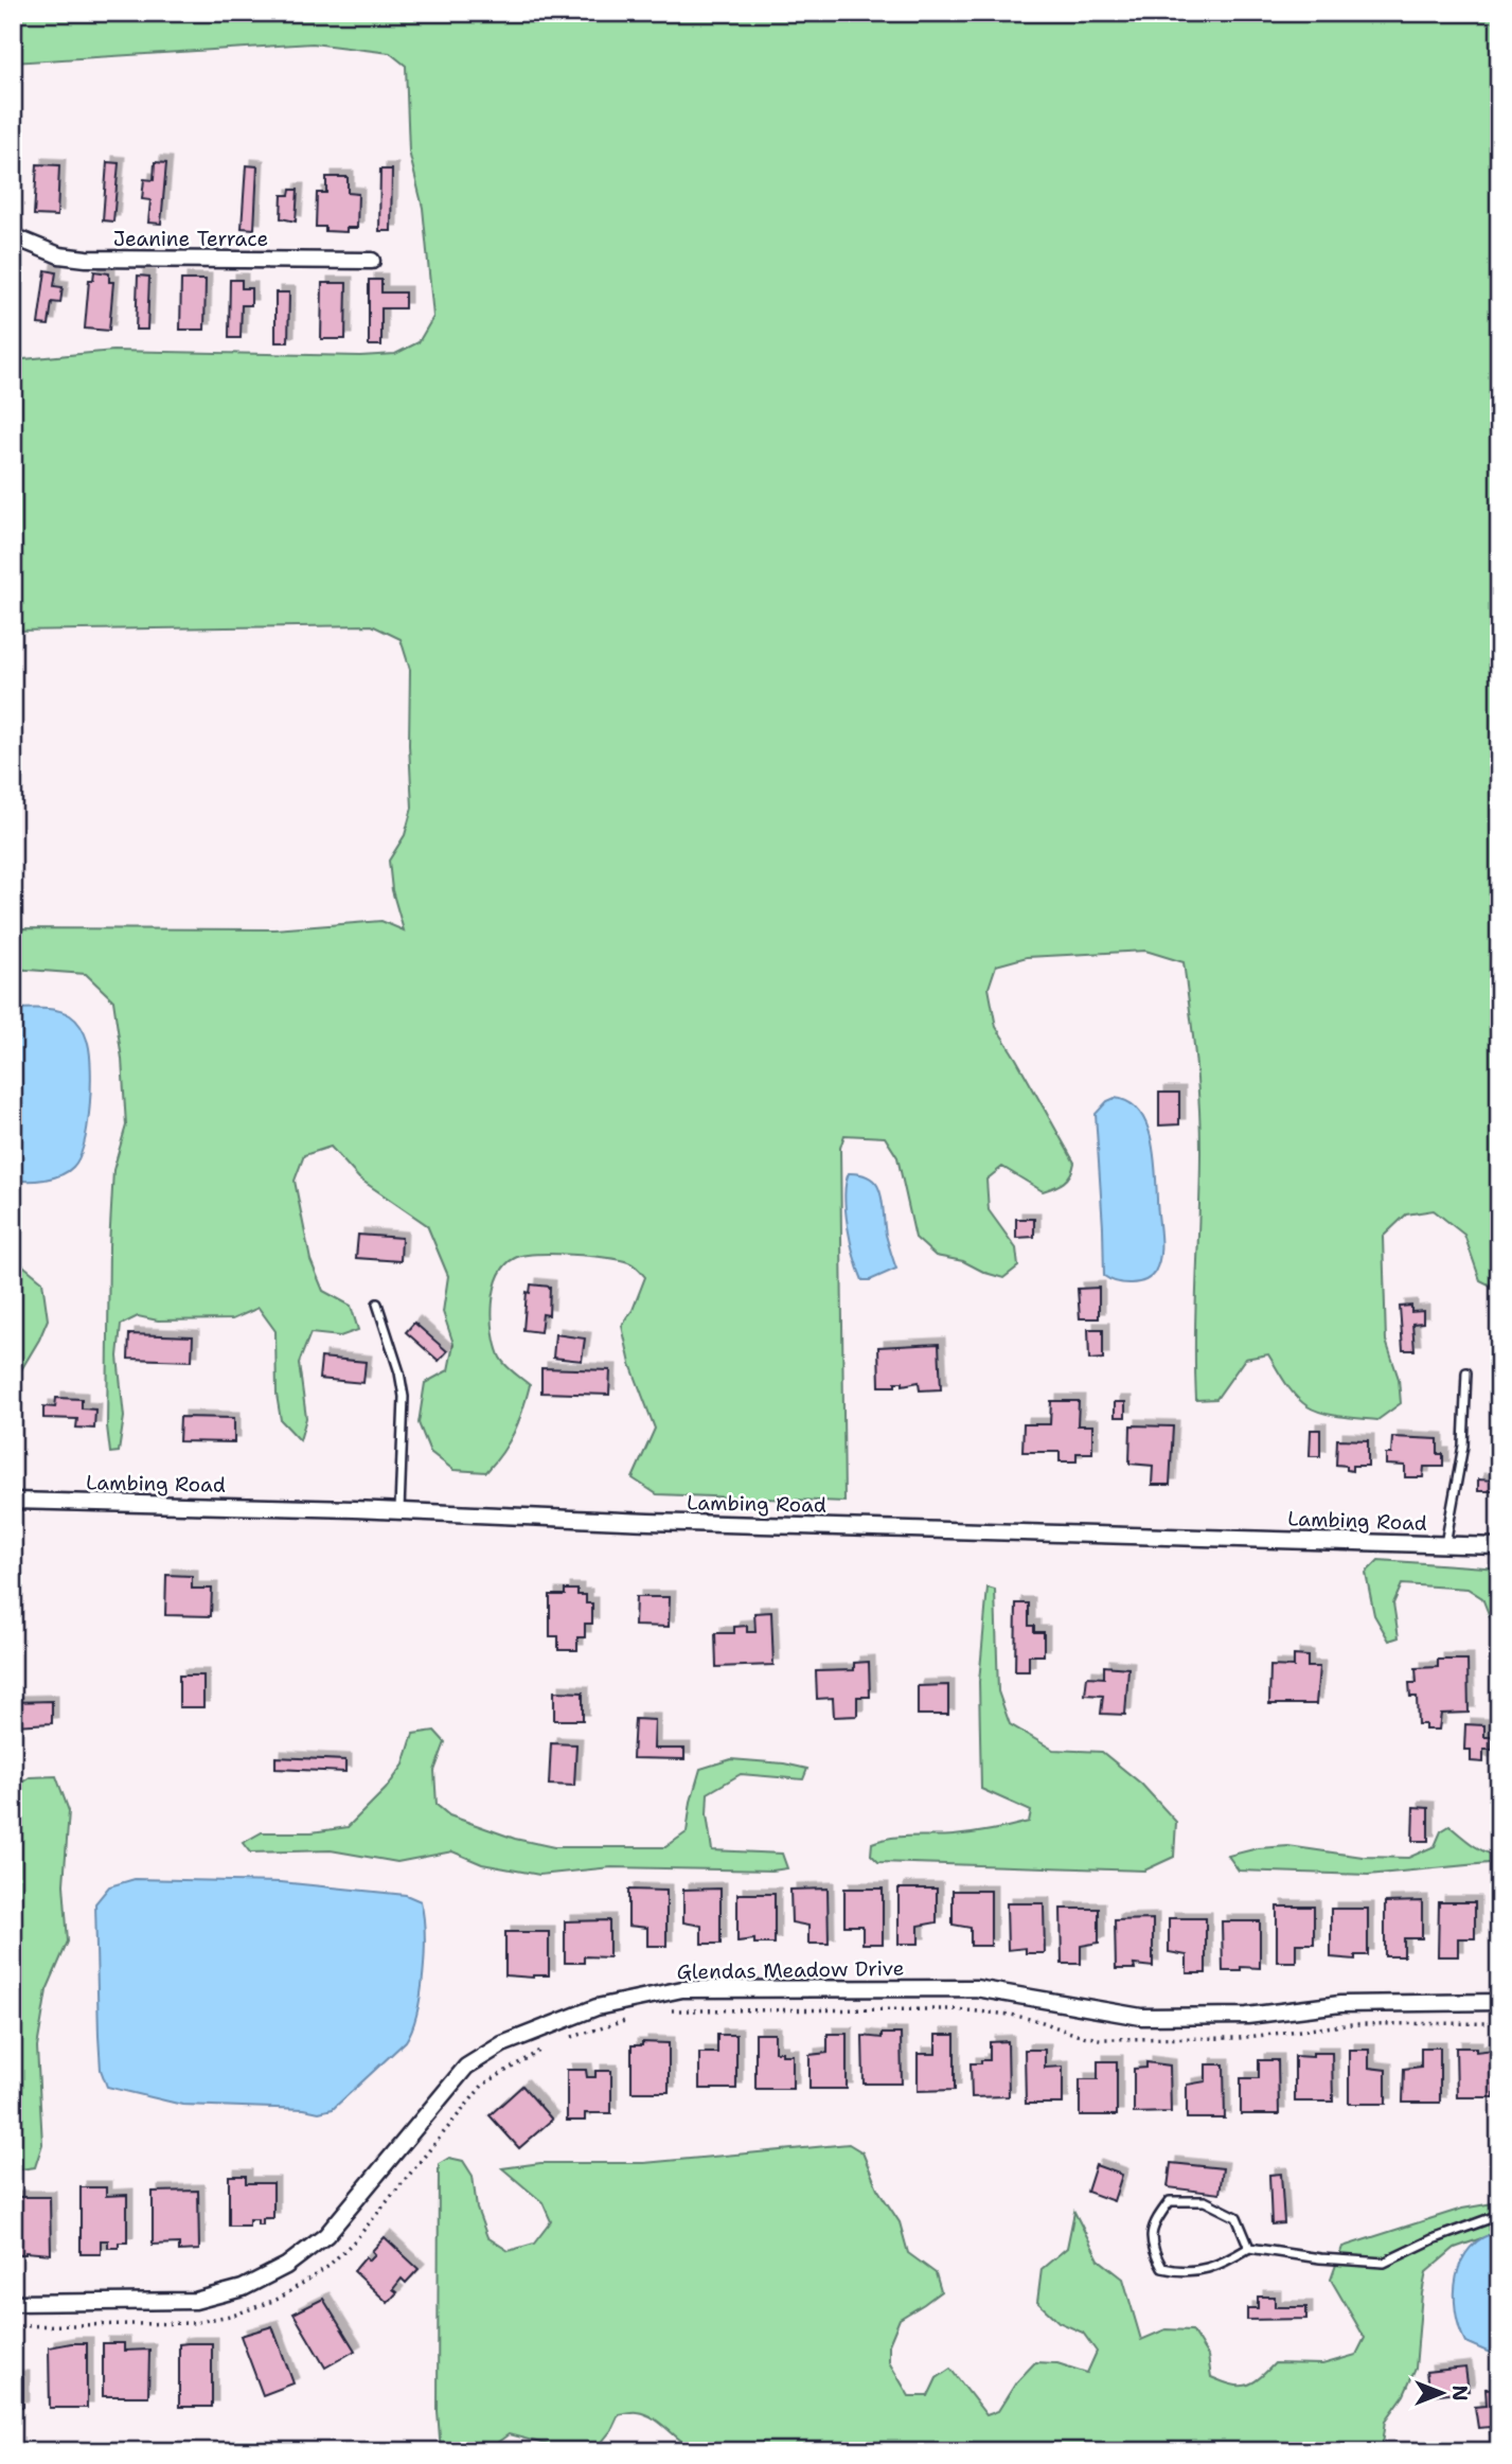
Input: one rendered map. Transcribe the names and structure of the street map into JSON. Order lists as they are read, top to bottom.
{
  "streets": {
    "street": ["Jeanine Terrace", "Lambing Road", "Glendas Meadow Drive"]
  },
  "north": "right"
}
